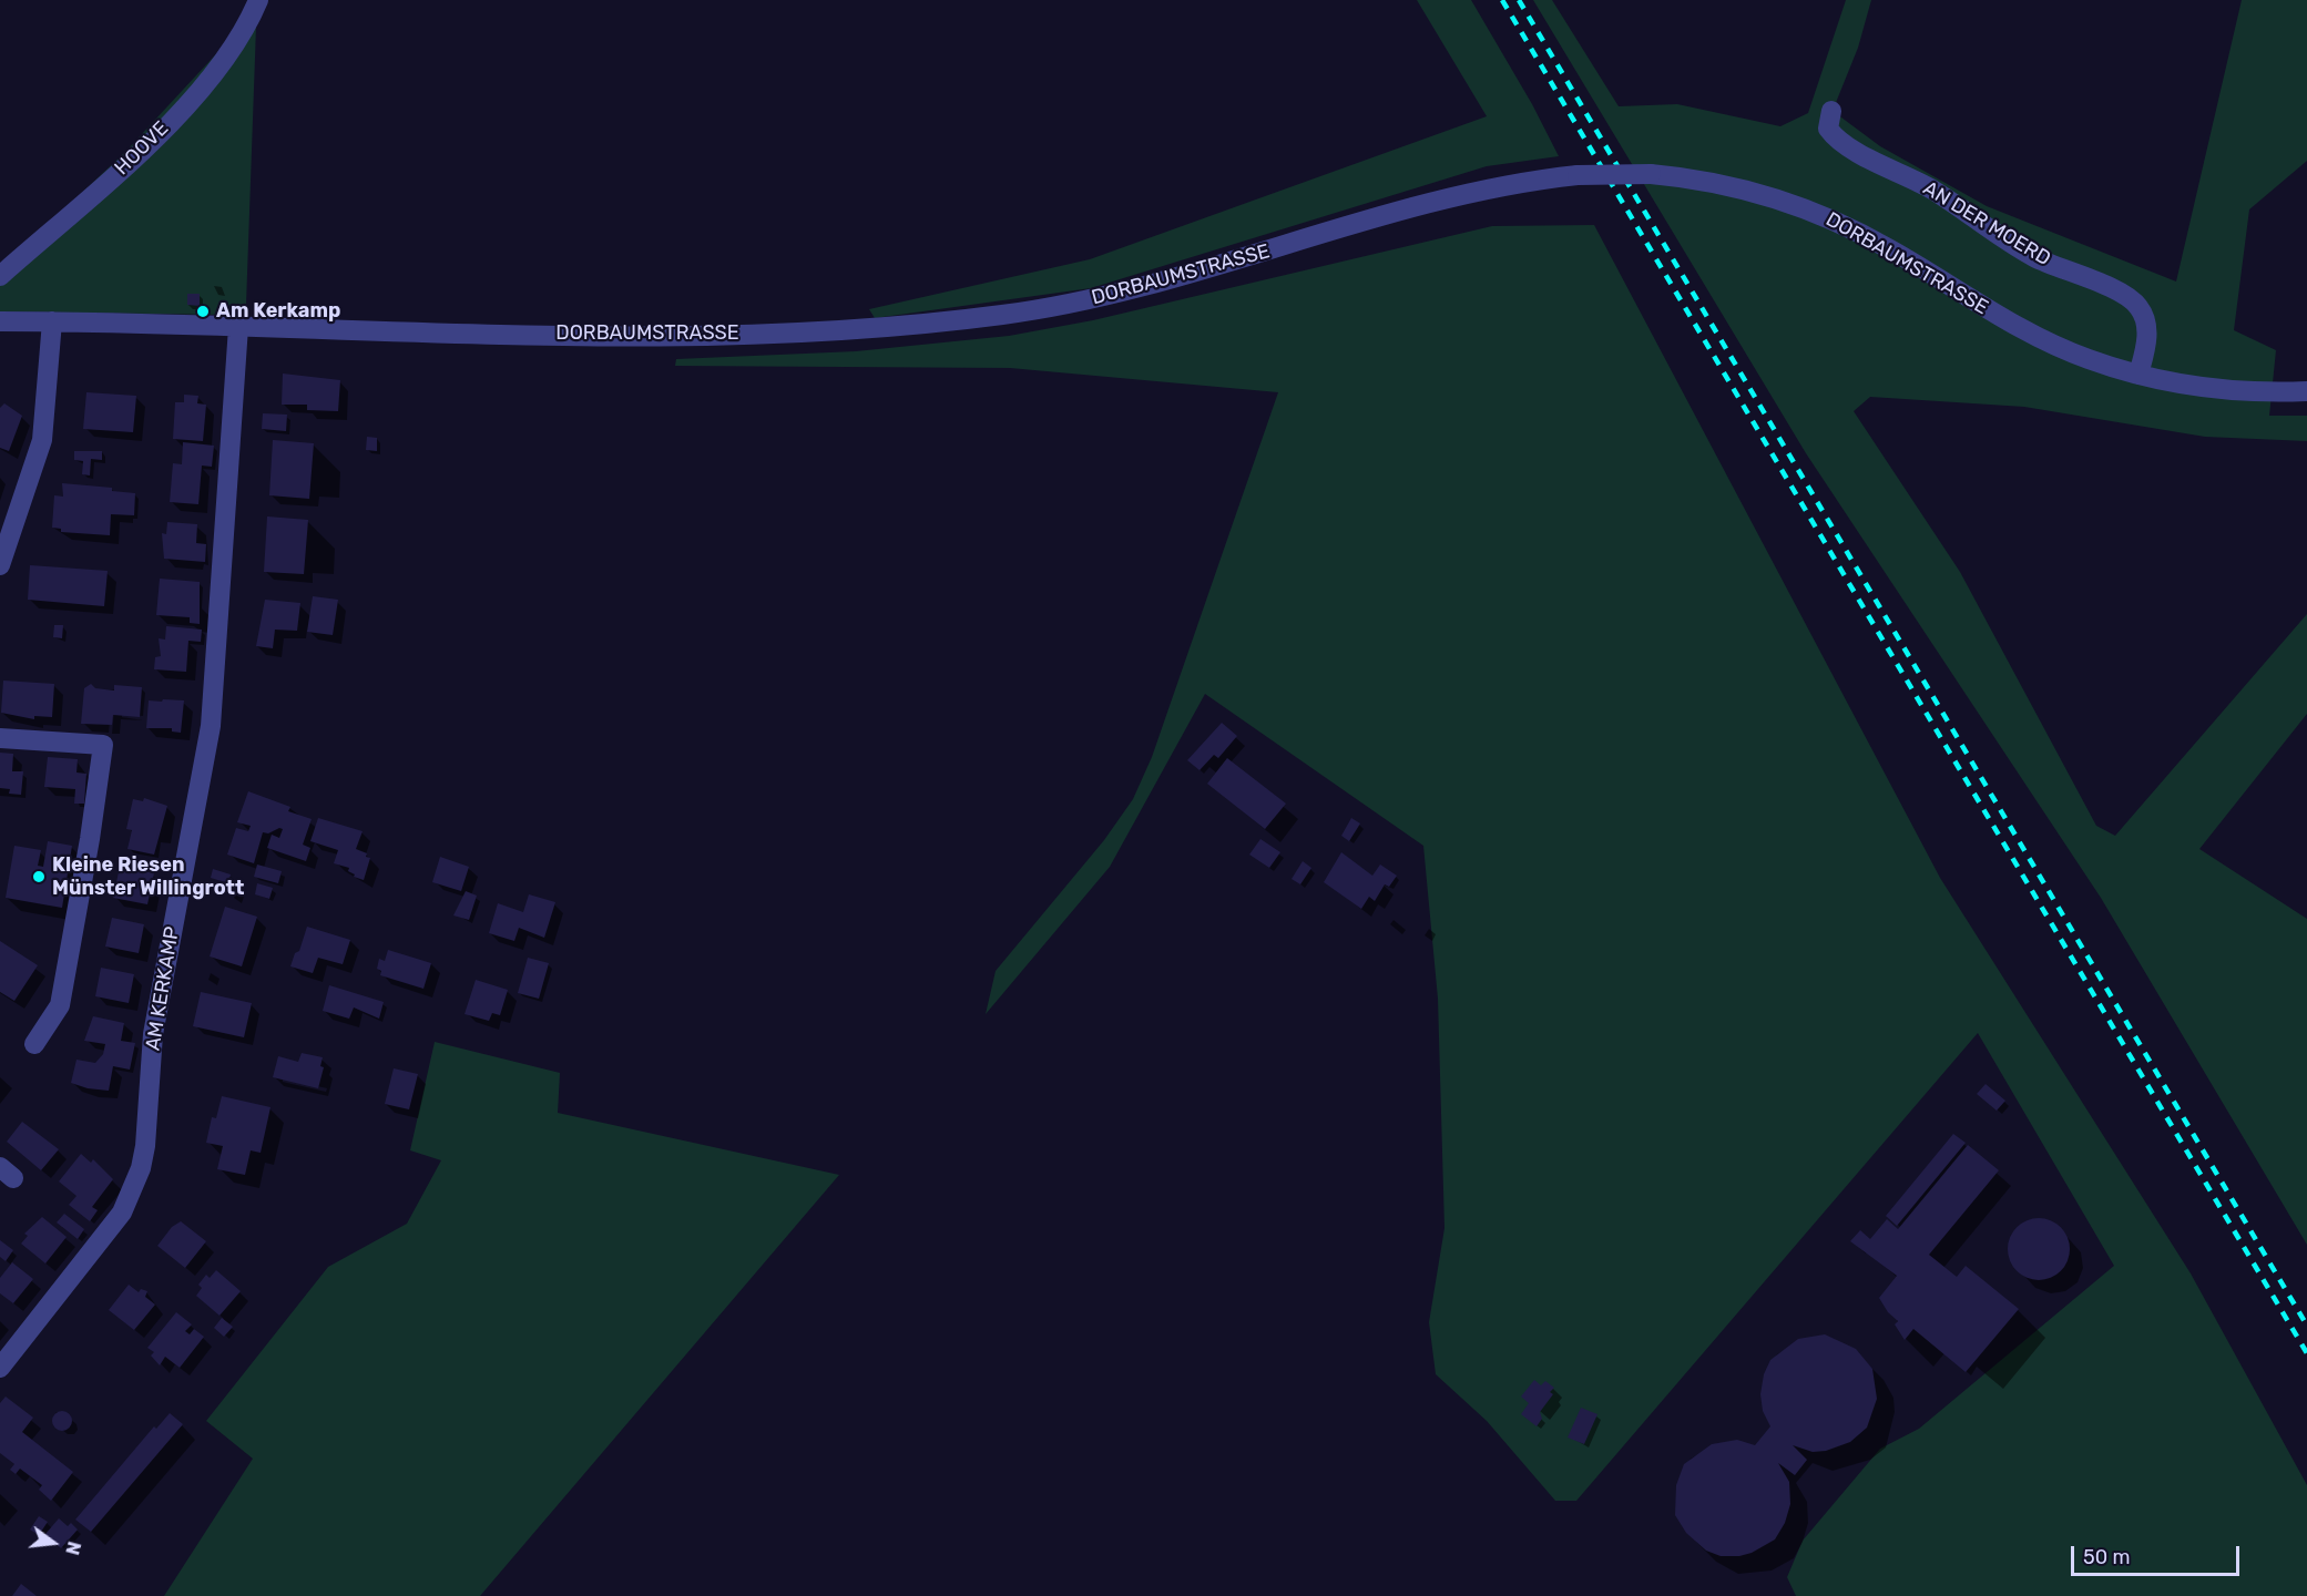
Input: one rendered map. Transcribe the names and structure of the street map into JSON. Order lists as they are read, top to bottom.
{
  "streets": {
    "street": [
      "HOOVE",
      "AN DER MOERD",
      "DORBAUMSTRASSE",
      "AM KERKAMP"
    ]
  },
  "crossings": [
    ["AN DER MOERD", "DORBAUMSTRASSE"],
    ["DORBAUMSTRASSE", "AM KERKAMP"]
  ],
  "places": ["Am Kerkamp", "Kleine Riesen Münster Willingrott"],
  "scale_bar": "50 m",
  "north": "right"
}
